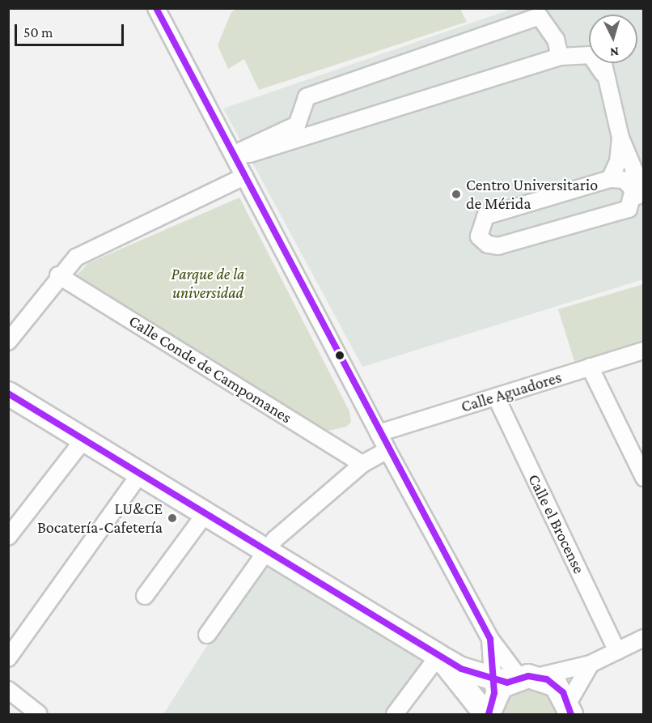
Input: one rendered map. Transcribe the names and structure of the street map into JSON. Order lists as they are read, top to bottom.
{
  "streets": {
    "street": ["Calle Conde de Campomanes", "Calle Aguadores", "Calle el Brocense"]
  },
  "crossings": [
    ["Calle Aguadores", "Calle el Brocense"]
  ],
  "parks": ["Parque de la universidad"],
  "places": ["Centro Universitario de Mérida", "LU&CE Bocatería-Cafetería"],
  "scale_bar": "50 m",
  "north": "bottom"
}
